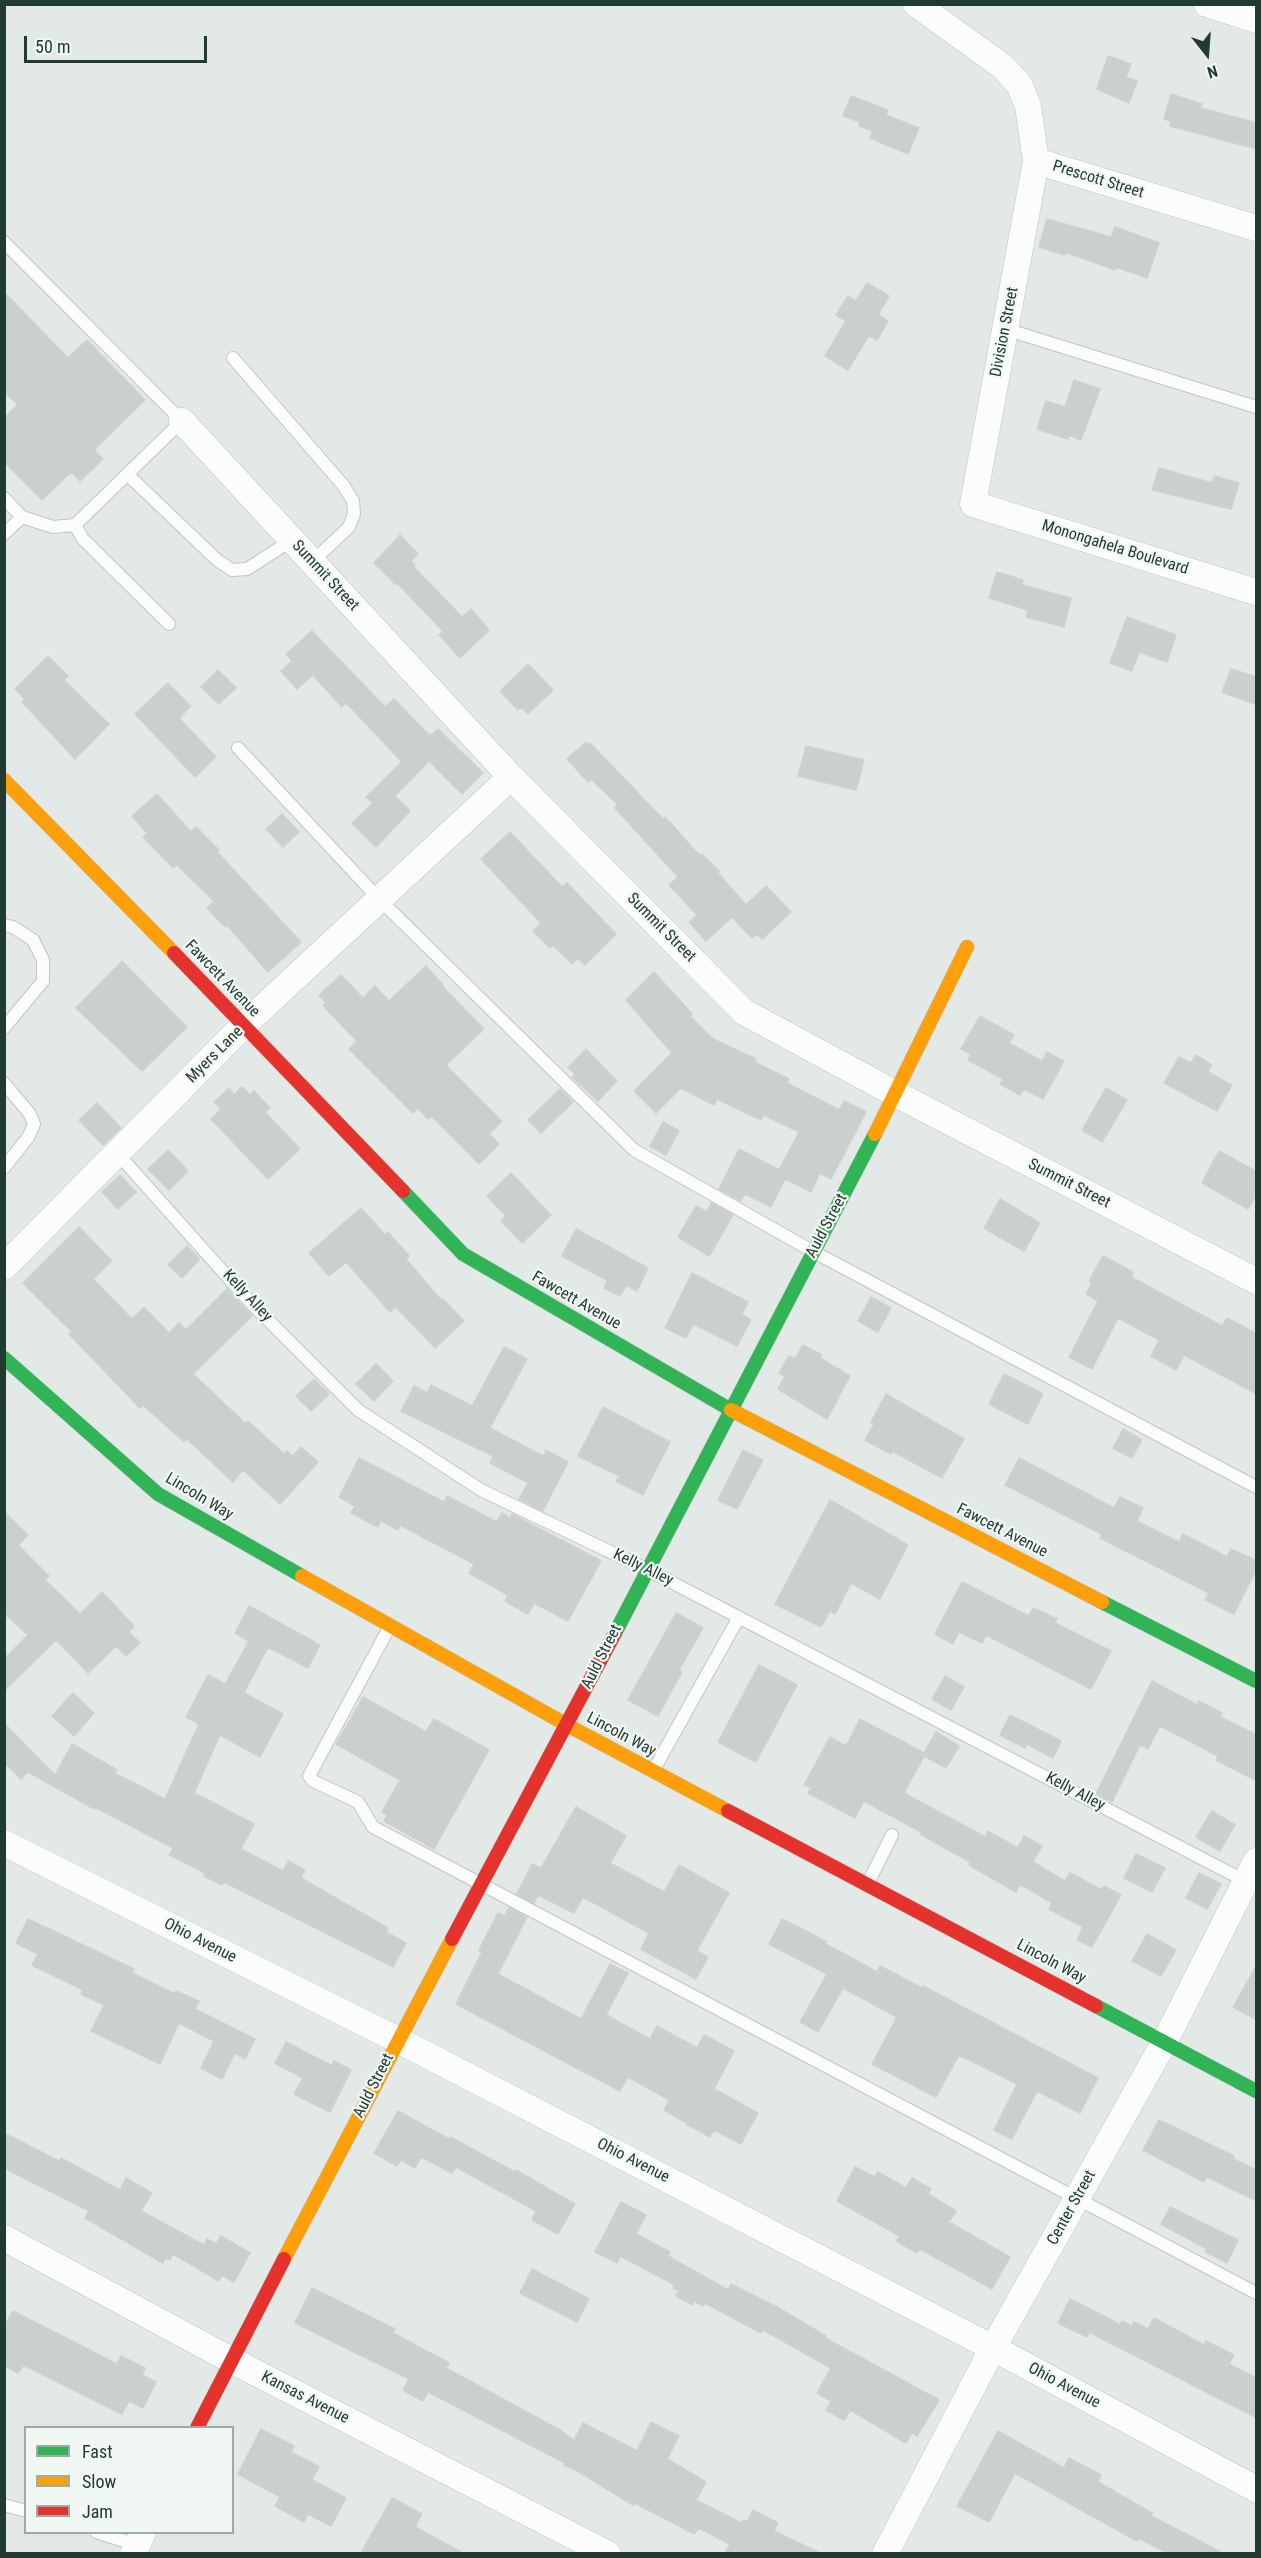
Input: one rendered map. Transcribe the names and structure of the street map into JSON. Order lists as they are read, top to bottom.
{
  "streets": {
    "street": [
      "Prescott Street",
      "Division Street",
      "Monongahela Boulevard",
      "Summit Street",
      "Fawcett Avenue",
      "Myers Lane",
      "Auld Street",
      "Lincoln Way",
      "Ohio Avenue",
      "Center Street",
      "Kansas Avenue"
    ],
    "lane": ["Kelly Alley"]
  },
  "crossings": [
    ["Prescott Street", "Division Street"],
    ["Division Street", "Monongahela Boulevard"],
    ["Summit Street", "Myers Lane"],
    ["Summit Street", "Auld Street"],
    ["Fawcett Avenue", "Myers Lane"],
    ["Fawcett Avenue", "Auld Street"],
    ["Myers Lane", "Kelly Alley"],
    ["Auld Street", "Kelly Alley"],
    ["Auld Street", "Lincoln Way"],
    ["Auld Street", "Ohio Avenue"],
    ["Auld Street", "Kansas Avenue"],
    ["Kelly Alley", "Center Street"],
    ["Lincoln Way", "Center Street"],
    ["Ohio Avenue", "Center Street"]
  ],
  "legend": ["Fast", "Slow", "Jam"],
  "scale_bar": "50 m",
  "north": "bottom"
}
